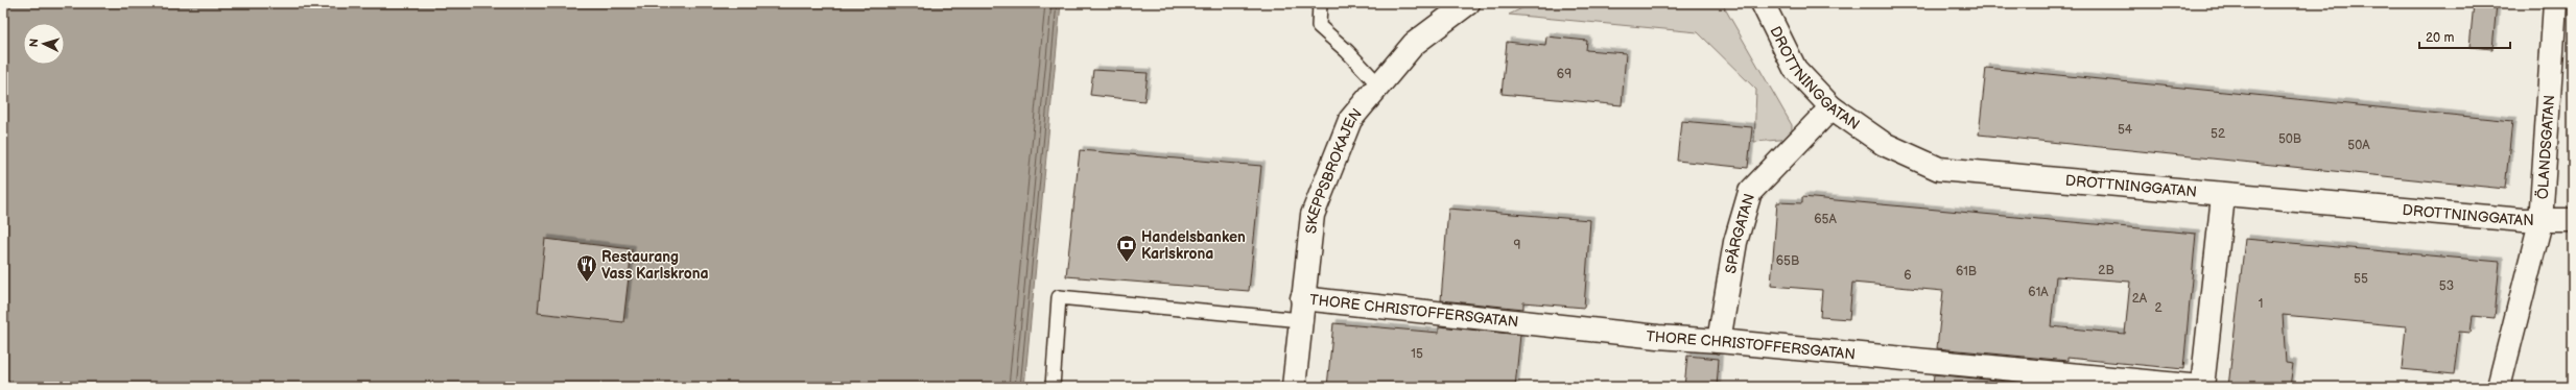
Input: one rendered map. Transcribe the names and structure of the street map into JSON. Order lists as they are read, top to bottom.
{
  "streets": {
    "street": [
      "DROTTNINGGATAN",
      "ÖLANDSGATAN",
      "SKEPPSBROKAJEN",
      "SPÅRGATAN",
      "THORE CHRISTOFFERSGATAN"
    ]
  },
  "crossings": [
    ["DROTTNINGGATAN", "ÖLANDSGATAN"],
    ["DROTTNINGGATAN", "SPÅRGATAN"],
    ["SKEPPSBROKAJEN", "THORE CHRISTOFFERSGATAN"],
    ["SPÅRGATAN", "THORE CHRISTOFFERSGATAN"]
  ],
  "places": {
    "bank": ["Handelsbanken Karlskrona"],
    "restaurant": ["Restaurang Vass Karlskrona"]
  },
  "house_numbers": [
    "69",
    "54",
    "52",
    "50B",
    "50A",
    "65A",
    "9",
    "65B",
    "2B",
    "61B",
    "6",
    "55",
    "53",
    "61A",
    "2A",
    "1",
    "2",
    "15"
  ],
  "scale_bar": "20 m",
  "north": "left"
}
